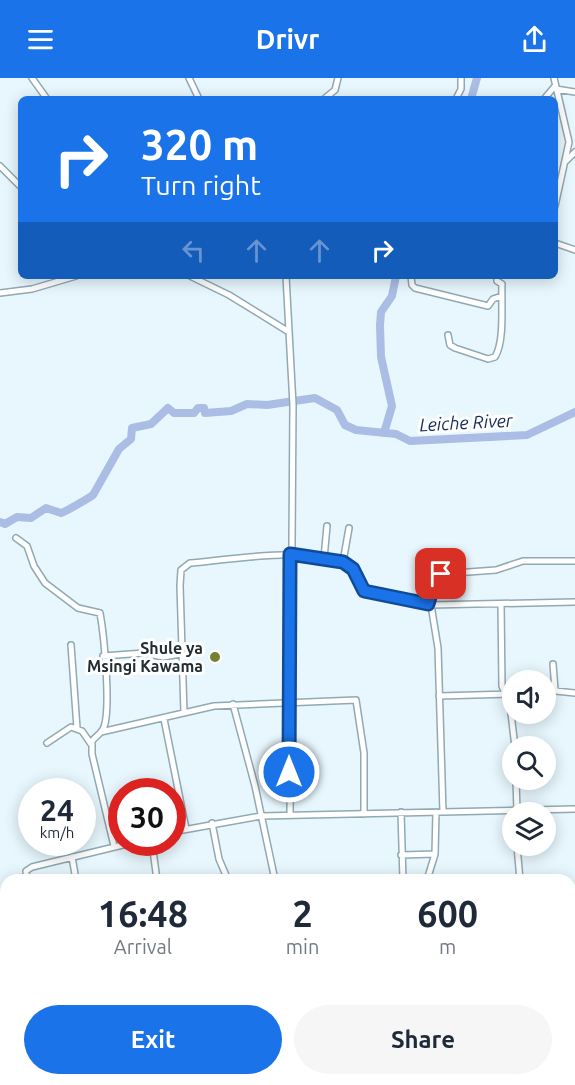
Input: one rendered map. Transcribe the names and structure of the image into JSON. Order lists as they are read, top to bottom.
{
  "water": ["Leiche River"],
  "places": ["Shule ya Msingi Kawama"],
  "page": {
    "header": "Drivr",
    "turn": ["320 m", "Turn right"],
    "speed": "24 km/h",
    "limit": "30",
    "eta": [
      "16:48",
      "Arrival",
      "2",
      "min",
      "600",
      "m"
    ],
    "buttons": ["Exit", "Share"]
  }
}
